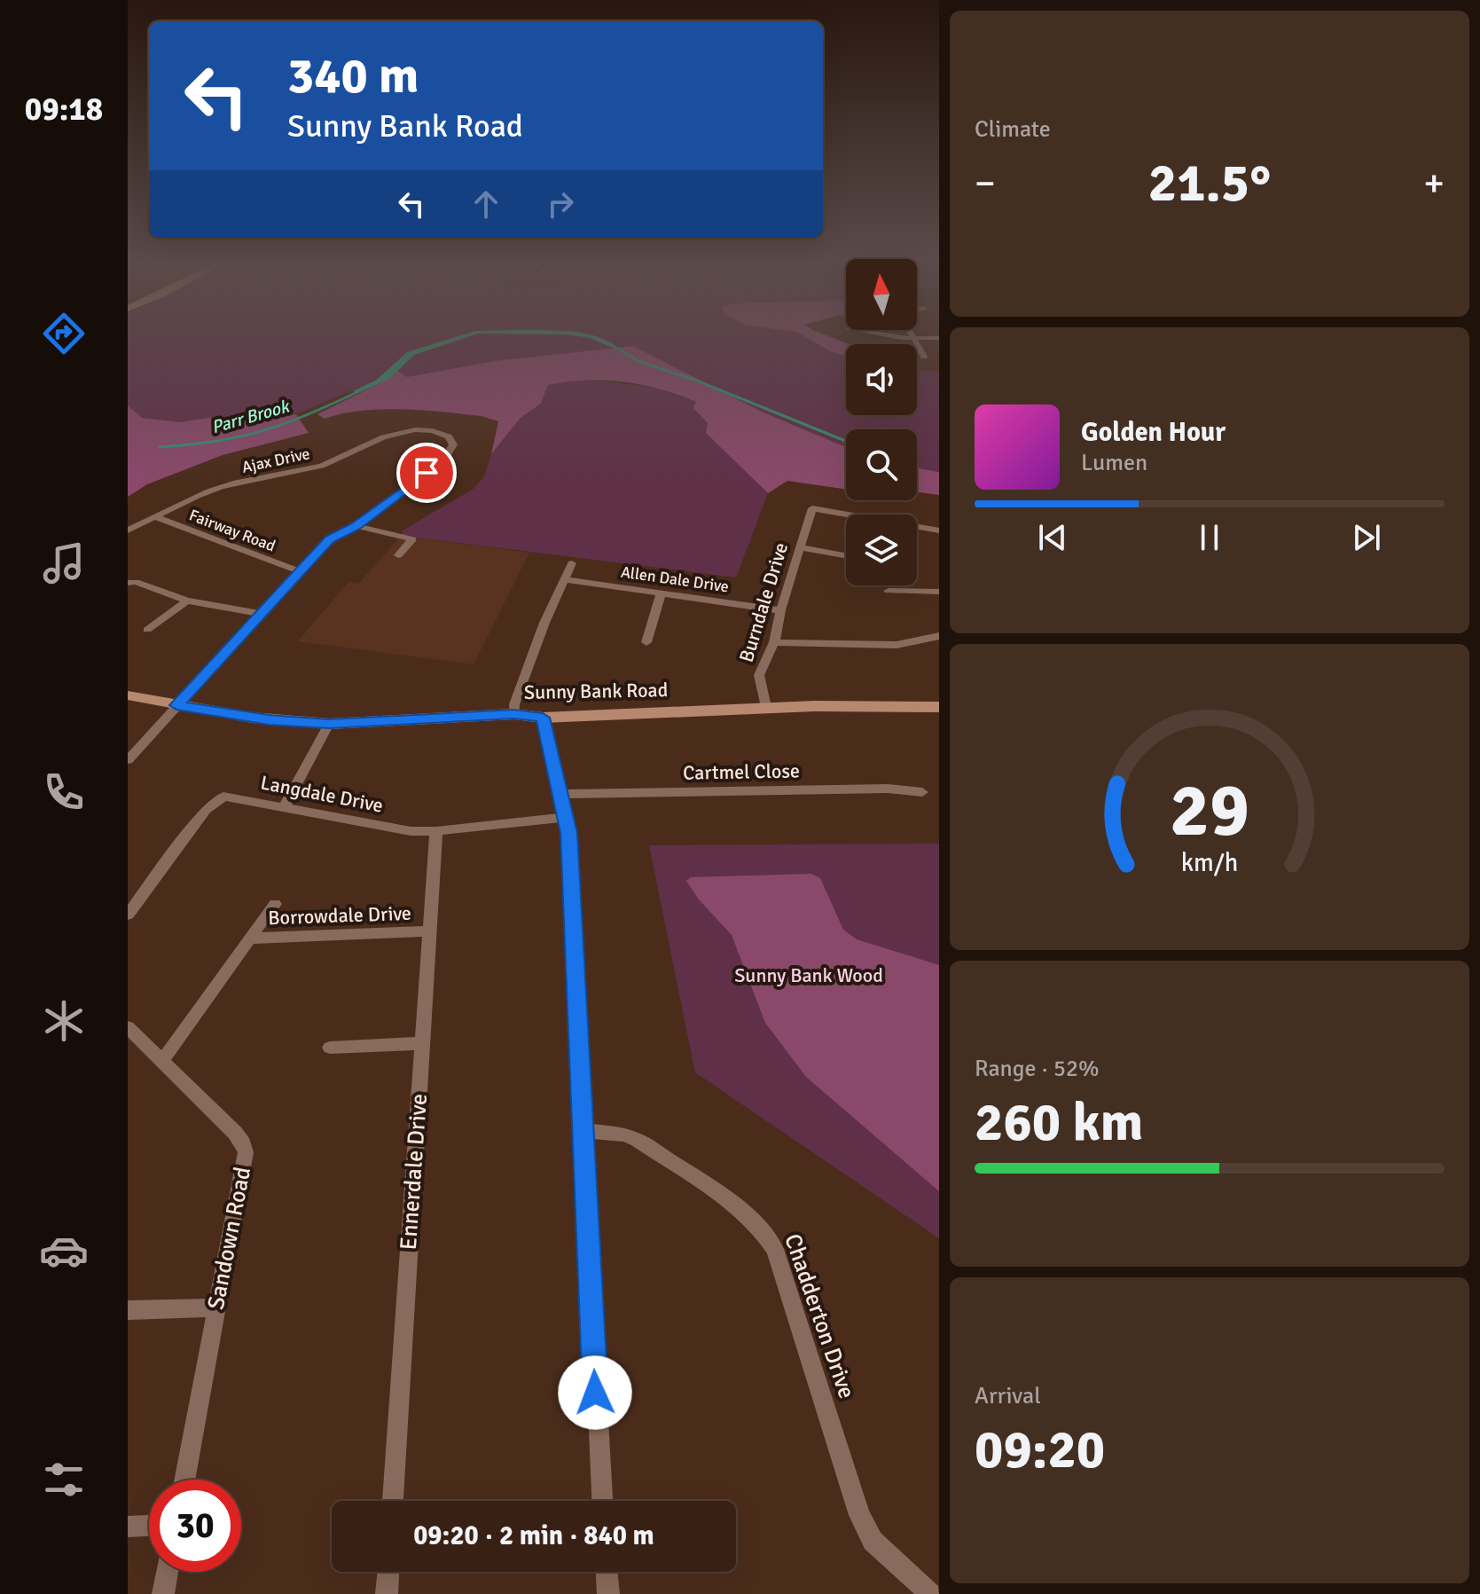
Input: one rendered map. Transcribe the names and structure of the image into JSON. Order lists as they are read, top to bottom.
{
  "streets": {
    "street": [
      "Ajax Drive",
      "Fairway Road",
      "Allen Dale Drive",
      "Burndale Drive",
      "Sunny Bank Road",
      "Cartmel Close",
      "Langdale Drive",
      "Borrowdale Drive",
      "Ennerdale Drive",
      "Sandown Road",
      "Chadderton Drive"
    ]
  },
  "crossings": [
    ["Ajax Drive", "Fairway Road"],
    ["Allen Dale Drive", "Burndale Drive"],
    ["Burndale Drive", "Sunny Bank Road"],
    ["Langdale Drive", "Ennerdale Drive"],
    ["Borrowdale Drive", "Ennerdale Drive"],
    ["Borrowdale Drive", "Sandown Road"]
  ],
  "water": ["Parr Brook"],
  "parks": ["Sunny Bank Wood"],
  "north": "top",
  "page": {
    "tabs": "09:18",
    "tile": [
      "Climate",
      ["Range · 52%", "260 km"],
      ["Arrival", "09:20"]
    ],
    "turn": ["340 m", "Sunny Bank Road"],
    "heat": ["−", "21.5°", "+"],
    "song": ["Golden Hour", "Lumen"],
    "limit": "30",
    "trip": "09:20 · 2 min · 840 m",
    "gauge": ["29", "km/h"]
  }
}
